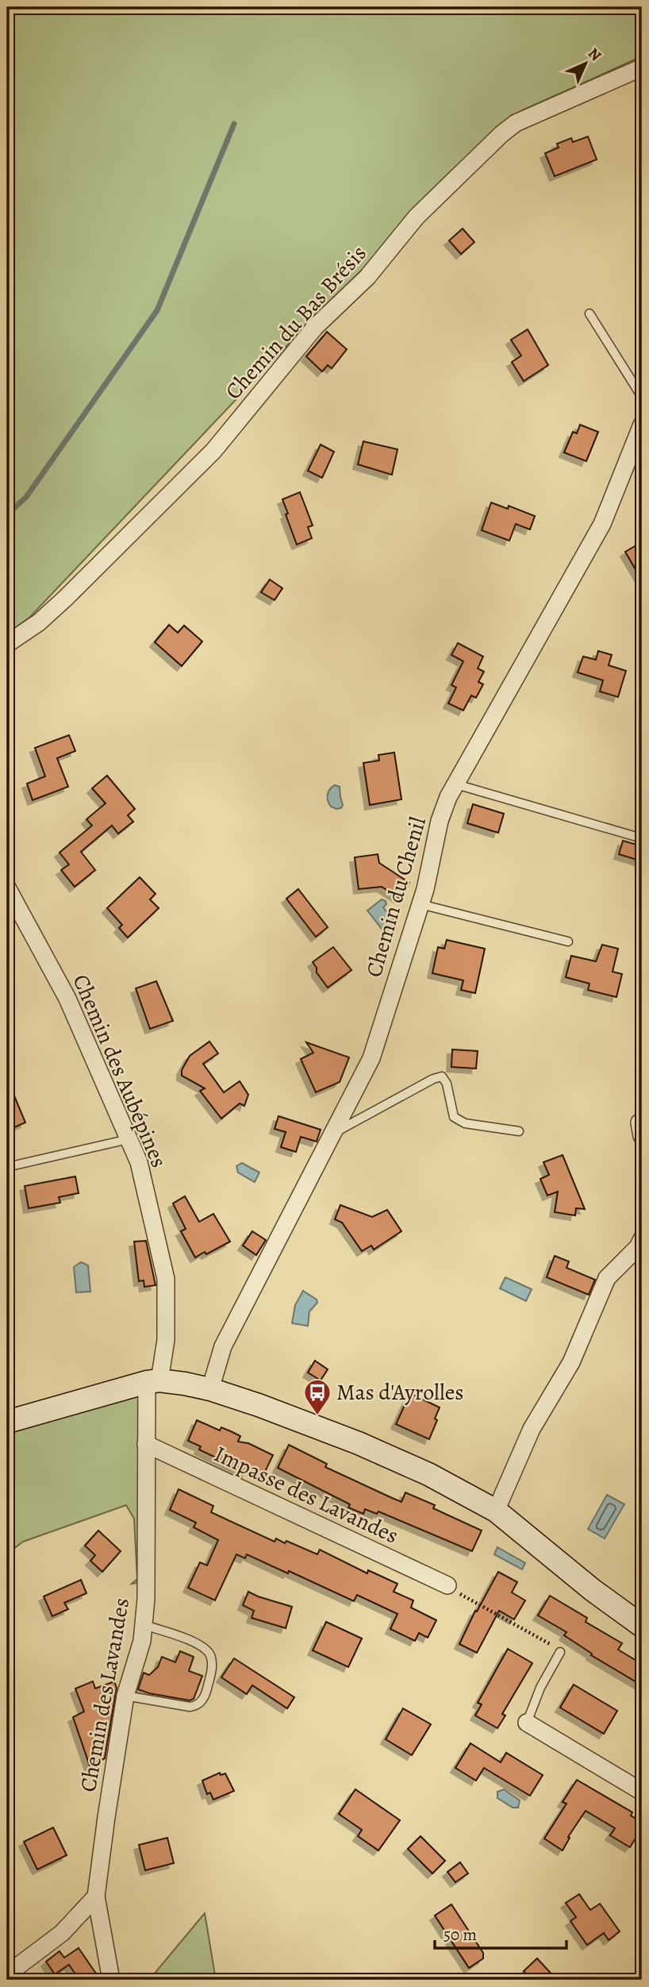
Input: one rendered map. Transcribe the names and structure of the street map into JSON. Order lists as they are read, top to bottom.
{
  "streets": {
    "street": [
      "Chemin du Bas Brésis",
      "Chemin du Chenil",
      "Chemin des Aubépines",
      "Impasse des Lavandes",
      "Chemin des Lavandes"
    ]
  },
  "crossings": [
    ["Chemin des Aubépines", "Chemin des Lavandes"],
    ["Impasse des Lavandes", "Chemin des Lavandes"]
  ],
  "places": {
    "bus stop": ["Mas d'Ayrolles"]
  },
  "scale_bar": "50 m",
  "north": "top right"
}
